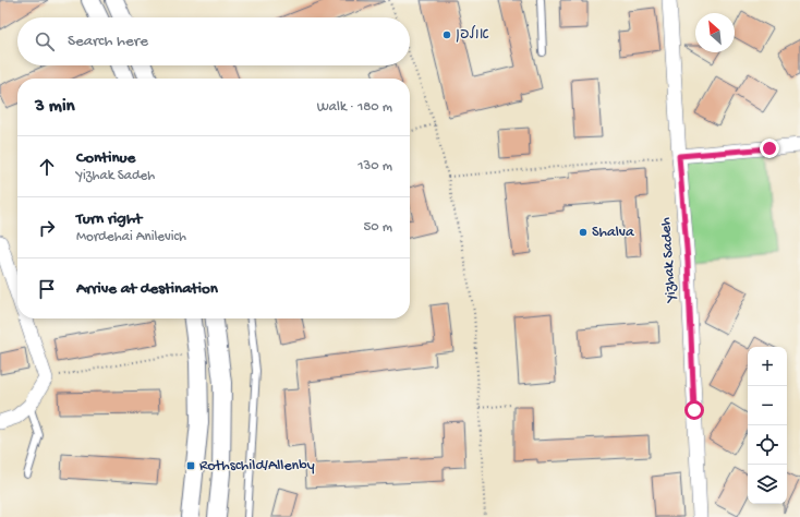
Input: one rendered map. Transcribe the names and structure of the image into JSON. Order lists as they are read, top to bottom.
{
  "streets": {
    "street": ["Yizhak Sadeh"]
  },
  "places": {
    "other": ["אולפן", "Shalva"],
    "transit": ["Rothschild/Allenby"]
  },
  "north": "top left",
  "page": {
    "search": "Search here",
    "heading": ["3 min", "Walk · 180 m"],
    "list": [
      ["Continue", "Yizhak Sadeh", "130 m"],
      ["Turn right", "Mordehai Anilevich", "50 m"],
      "Arrive at destination"
    ],
    "map_buttons": ["+", "−"]
  }
}
